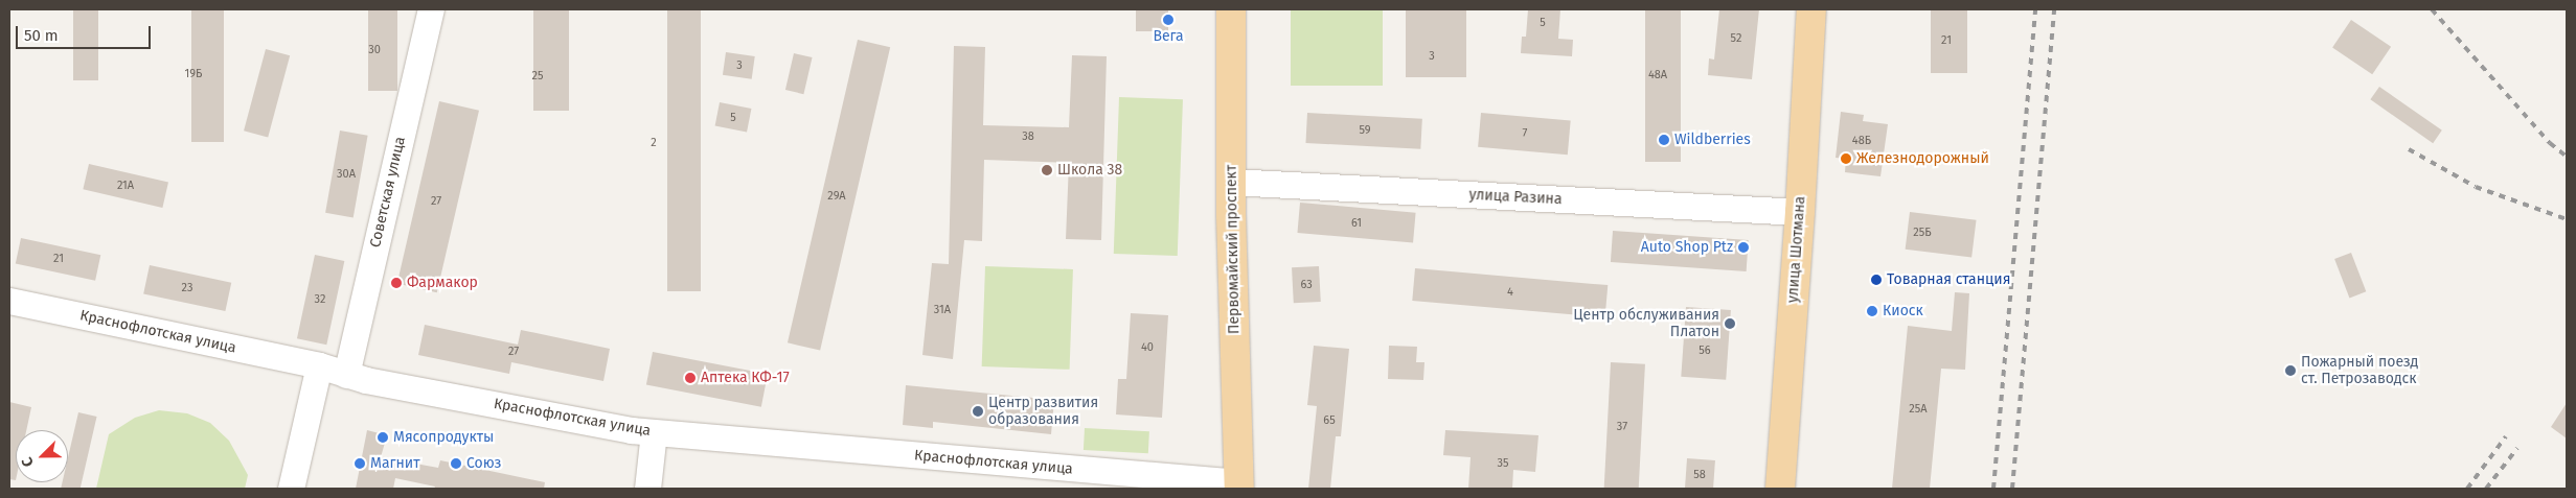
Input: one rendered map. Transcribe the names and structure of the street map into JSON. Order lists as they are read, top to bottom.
{
  "streets": {
    "main road": ["Первомайский проспект", "улица Шотмана"],
    "street": ["Советская улица", "улица Разина", "Краснофлотская улица"]
  },
  "crossings": [
    ["Советская улица", "Краснофлотская улица"],
    ["улица Разина", "Первомайский проспект"],
    ["улица Разина", "улица Шотмана"],
    ["Первомайский проспект", "Краснофлотская улица"]
  ],
  "places": [
    "Вега",
    "Wildberries",
    "Железнодорожный",
    "Школа 38",
    "Auto Shop Ptz",
    "Товарная станция",
    "Фармакор",
    "Киоск",
    "Центр обслуживания Платон",
    "Пожарный поезд ст. Петрозаводск",
    "Аптека КФ-17",
    "Центр развития образования",
    "Мясопродукты",
    "Магнит",
    "Союз"
  ],
  "house_numbers": [
    "5",
    "52",
    "21",
    "30",
    "3",
    "3",
    "19Б",
    "48А",
    "25",
    "5",
    "59",
    "7",
    "38",
    "48Б",
    "2",
    "30А",
    "21А",
    "29А",
    "27",
    "61",
    "25Б",
    "21",
    "63",
    "23",
    "4",
    "32",
    "31А",
    "40",
    "56",
    "27",
    "25А",
    "65",
    "37",
    "35",
    "58"
  ],
  "scale_bar": "50 m",
  "north": "bottom left"
}
